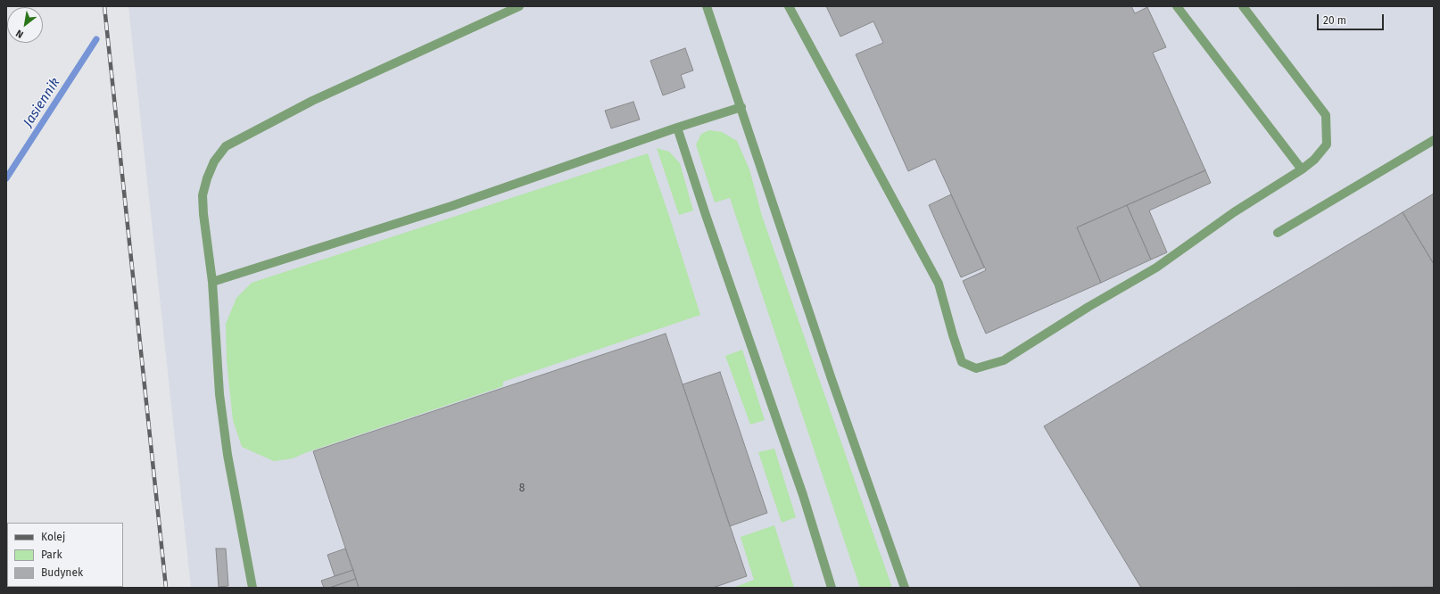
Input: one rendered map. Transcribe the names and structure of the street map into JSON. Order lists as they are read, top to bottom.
{
  "water": ["Jasiennik"],
  "house_numbers": ["8"],
  "legend": ["Kolej", "Park", "Budynek"],
  "scale_bar": "20 m",
  "north": "bottom left"
}
